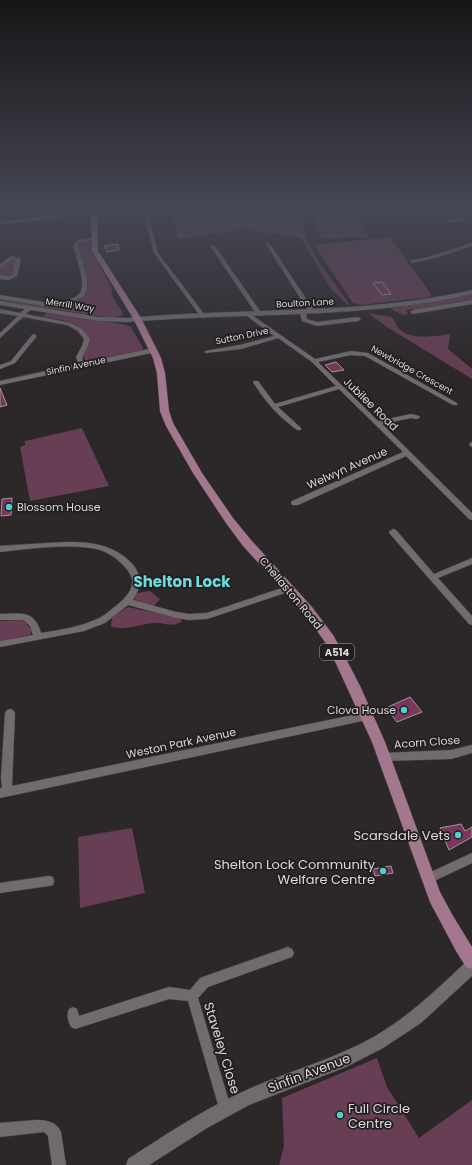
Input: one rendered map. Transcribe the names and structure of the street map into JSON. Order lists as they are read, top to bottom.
{
  "streets": {
    "main road": ["Chellaston Road", "A514"],
    "street": [
      "Boulton Lane",
      "Merrill Way",
      "Sutton Drive",
      "Sinfin Avenue",
      "Newbridge Crescent",
      "Jubilee Road",
      "Welwyn Avenue",
      "Acorn Close",
      "Weston Park Avenue",
      "Staveley Close"
    ]
  },
  "crossings": [
    ["Boulton Lane", "Merrill Way"],
    ["Boulton Lane", "Jubilee Road"],
    ["Boulton Lane", "Chellaston Road"],
    ["Merrill Way", "Chellaston Road"],
    ["Sutton Drive", "Jubilee Road"],
    ["Sinfin Avenue", "Chellaston Road"],
    ["Sinfin Avenue", "Staveley Close"],
    ["Newbridge Crescent", "Jubilee Road"],
    ["Jubilee Road", "Welwyn Avenue"],
    ["Chellaston Road", "Acorn Close"],
    ["Chellaston Road", "Weston Park Avenue"]
  ],
  "districts": ["Shelton Lock"],
  "places": [
    "Blossom House",
    "Clova House",
    "Scarsdale Vets",
    "Shelton Lock Community Welfare Centre",
    "Full Circle Centre"
  ]
}
